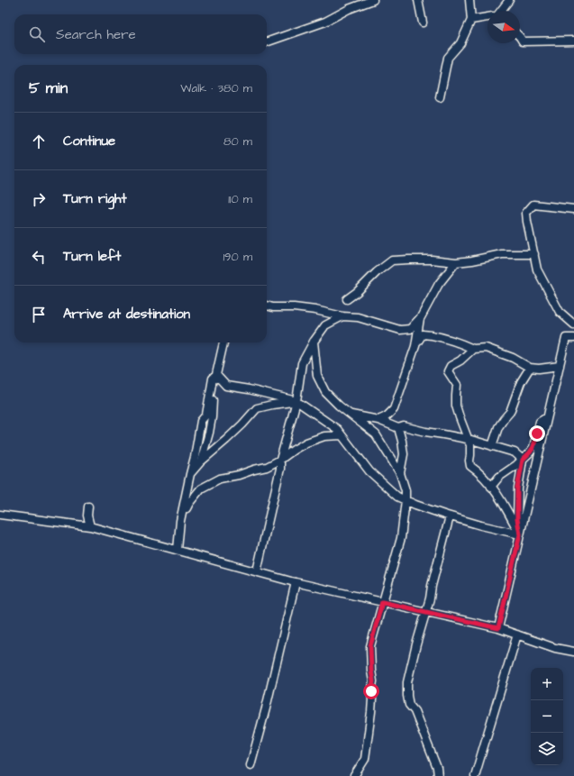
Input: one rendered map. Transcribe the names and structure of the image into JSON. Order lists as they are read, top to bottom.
{
  "north": "right",
  "page": {
    "search": "Search here",
    "heading": ["5 min", "Walk · 380 m"],
    "list": [
      ["Continue", "80 m"],
      ["Turn right", "110 m"],
      ["Turn left", "190 m"],
      "Arrive at destination"
    ],
    "map_buttons": ["+", "−"]
  }
}
